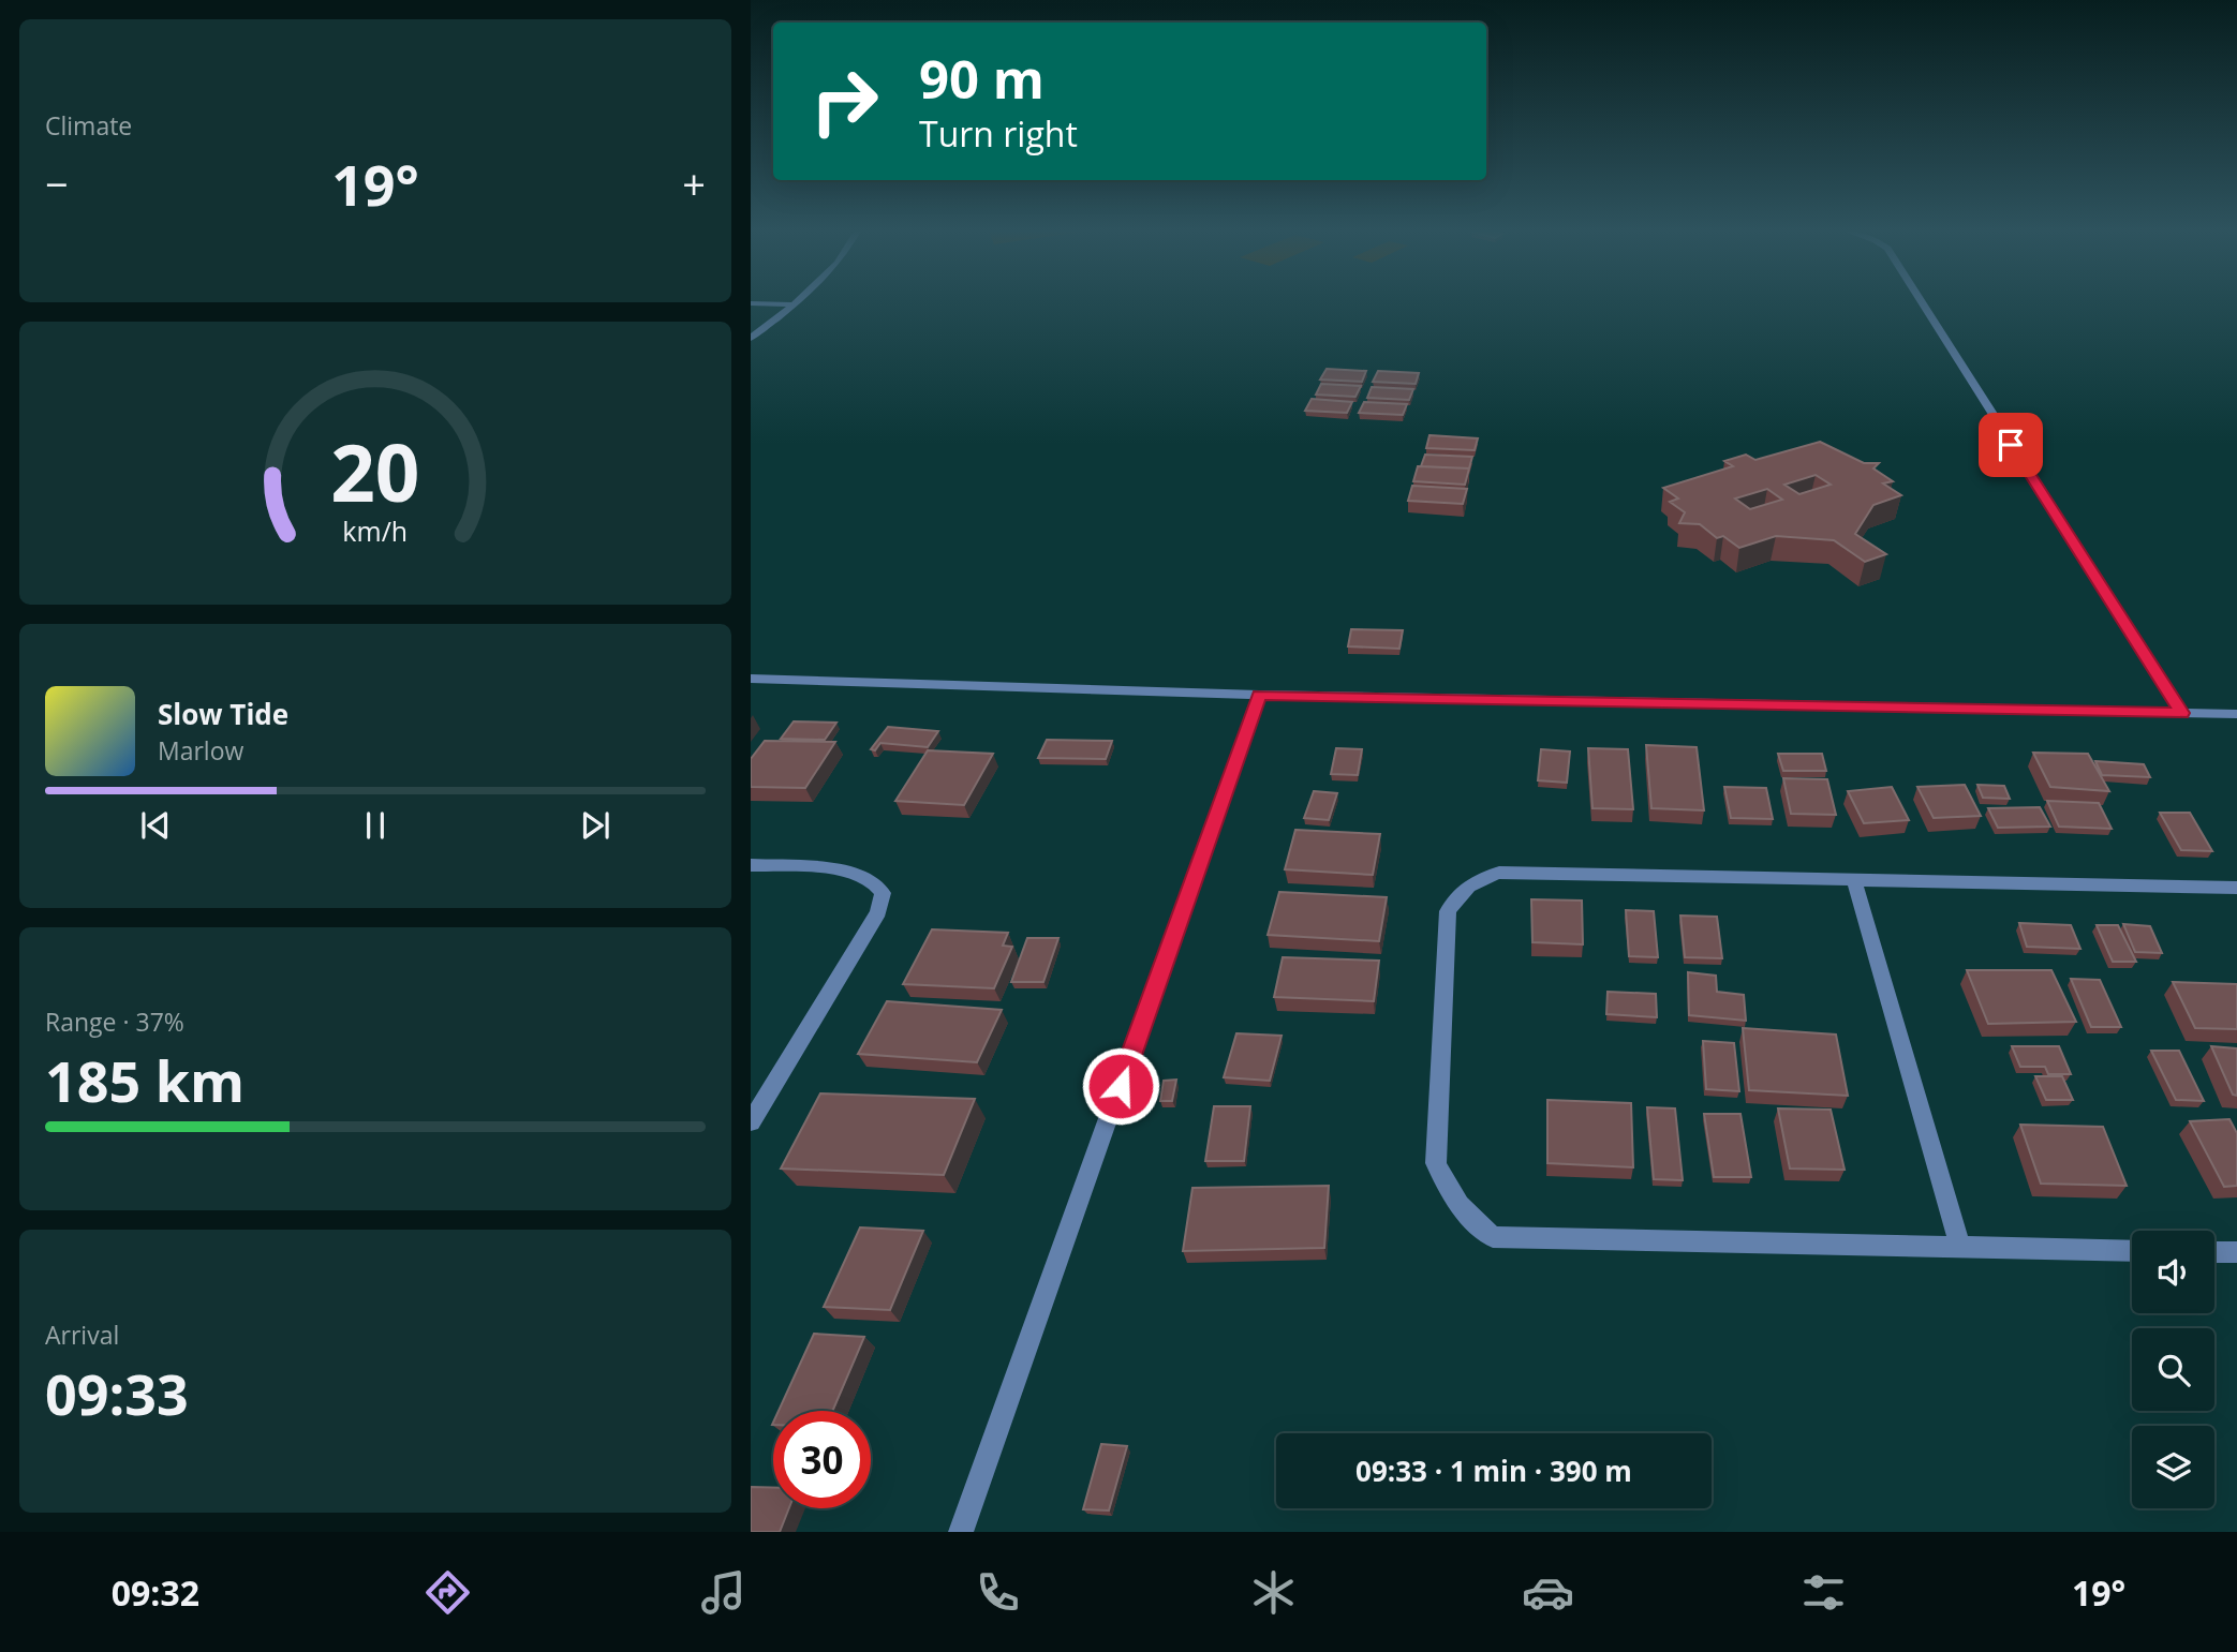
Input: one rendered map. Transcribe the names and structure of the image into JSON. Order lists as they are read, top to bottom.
{
  "page": {
    "tile": [
      "Climate",
      ["Range · 37%", "185 km"],
      ["Arrival", "09:33"]
    ],
    "turn": ["90 m", "Turn right"],
    "heat": ["−", "19°", "+"],
    "song": ["Slow Tide", "Marlow"],
    "limit": "30",
    "trip": "09:33 · 1 min · 390 m",
    "tabs": ["09:32", "19°"],
    "gauge": ["20", "km/h"]
  }
}
